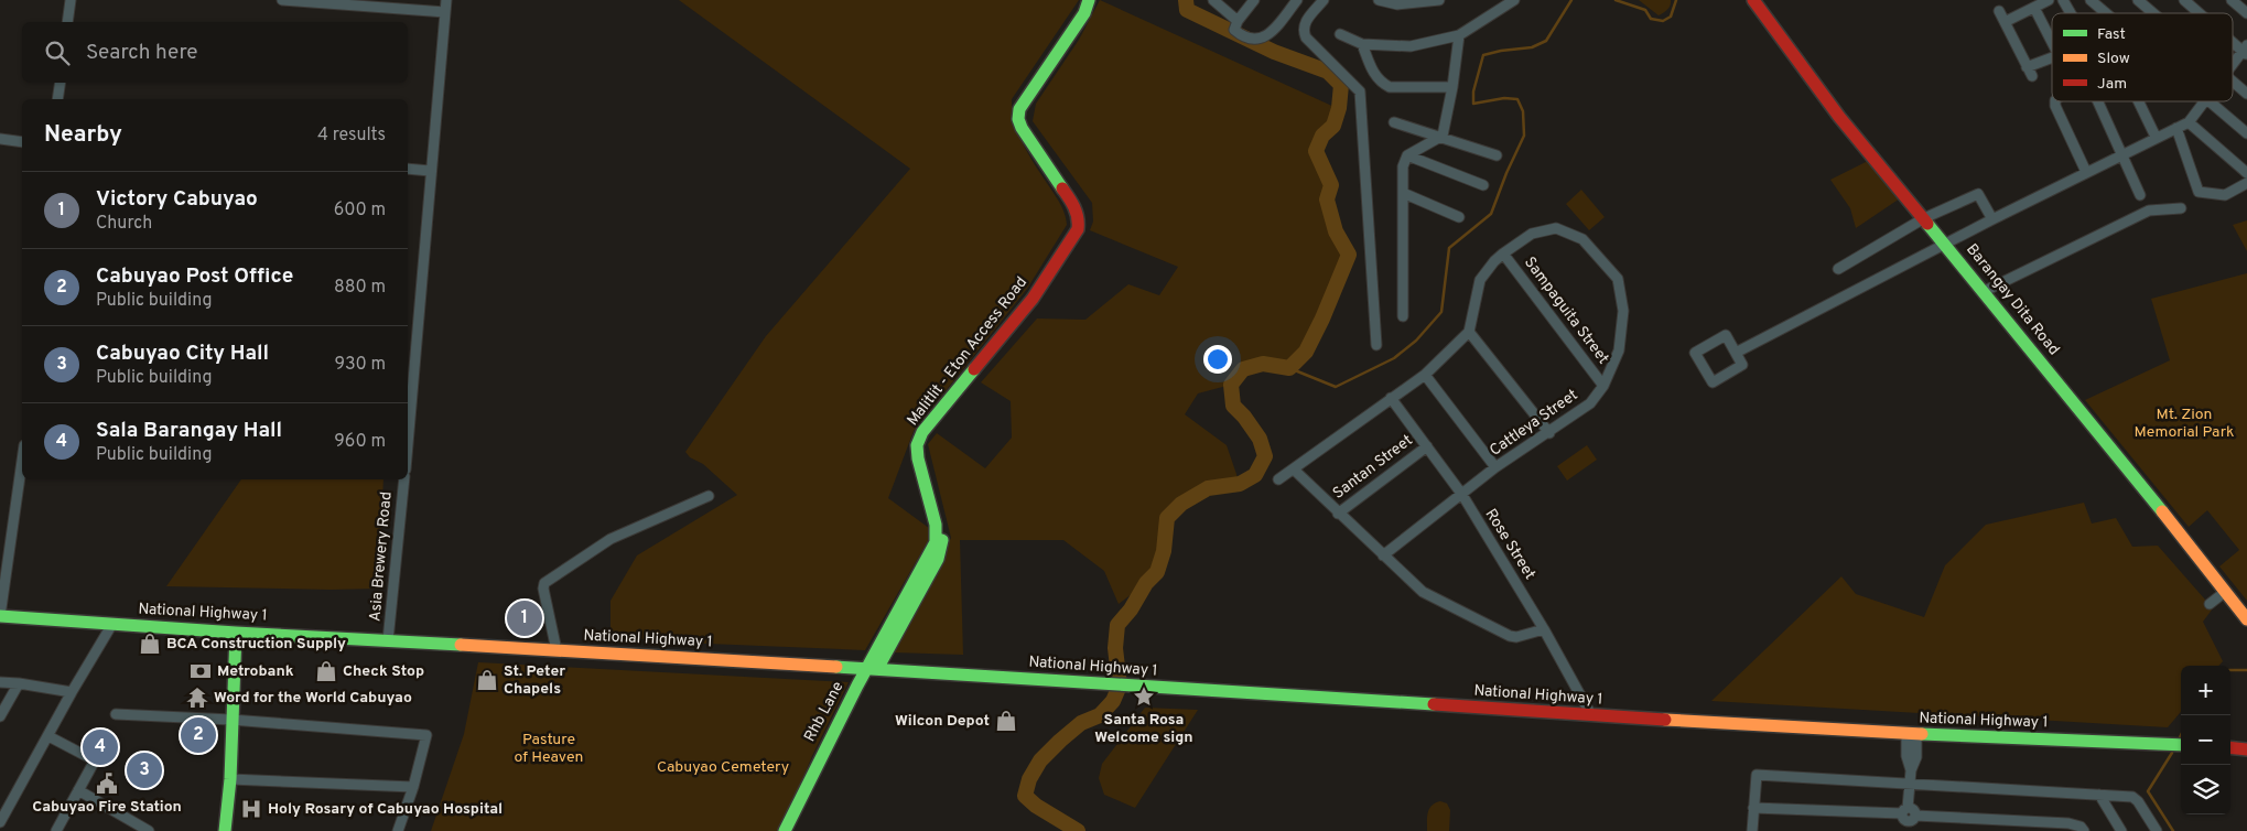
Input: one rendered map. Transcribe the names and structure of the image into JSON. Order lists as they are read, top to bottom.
{
  "streets": {
    "main road": [
      "Barangay Dita Road",
      "Malitlit - Eton Access Road",
      "National Highway 1",
      "Rhb Lane"
    ],
    "street": [
      "Sampaguita Street",
      "Cattleya Street",
      "Santan Street",
      "Rose Street",
      "Asia Brewery Road"
    ]
  },
  "crossings": [
    ["Sampaguita Street", "Cattleya Street"],
    ["Malitlit - Eton Access Road", "National Highway 1"],
    ["Malitlit - Eton Access Road", "Rhb Lane"],
    ["Cattleya Street", "Rose Street"],
    ["Santan Street", "Rose Street"],
    ["Rose Street", "National Highway 1"],
    ["Asia Brewery Road", "National Highway 1"],
    ["National Highway 1", "Rhb Lane"]
  ],
  "parks": ["Mt. Zion Memorial Park", "Pasture of Heaven", "Cabuyao Cemetery"],
  "places": {
    "shop": [
      "BCA Construction Supply",
      "Check Stop",
      "St. Peter Chapels",
      "Wilcon Depot"
    ],
    "bank": ["Metrobank"],
    "place": ["Santa Rosa Welcome sign"],
    "temple": ["Word for the World Cabuyao"],
    "public building": ["Cabuyao Fire Station"],
    "hospital": ["Holy Rosary of Cabuyao Hospital"]
  },
  "legend": ["Fast", "Slow", "Jam"],
  "page": {
    "search": "Search here",
    "heading": ["Nearby", "4 results"],
    "list": [
      {
        "mark": "1",
        "name": "Victory Cabuyao",
        "note": "Church",
        "value": "600 m"
      },
      {
        "mark": "2",
        "name": "Cabuyao Post Office",
        "note": "Public building",
        "value": "880 m"
      },
      {
        "mark": "3",
        "name": "Cabuyao City Hall",
        "note": "Public building",
        "value": "930 m"
      },
      {
        "mark": "4",
        "name": "Sala Barangay Hall",
        "note": "Public building",
        "value": "960 m"
      }
    ],
    "pins": [
      "1",
      "2",
      "4",
      "3"
    ],
    "map_buttons": ["+", "−"]
  }
}
